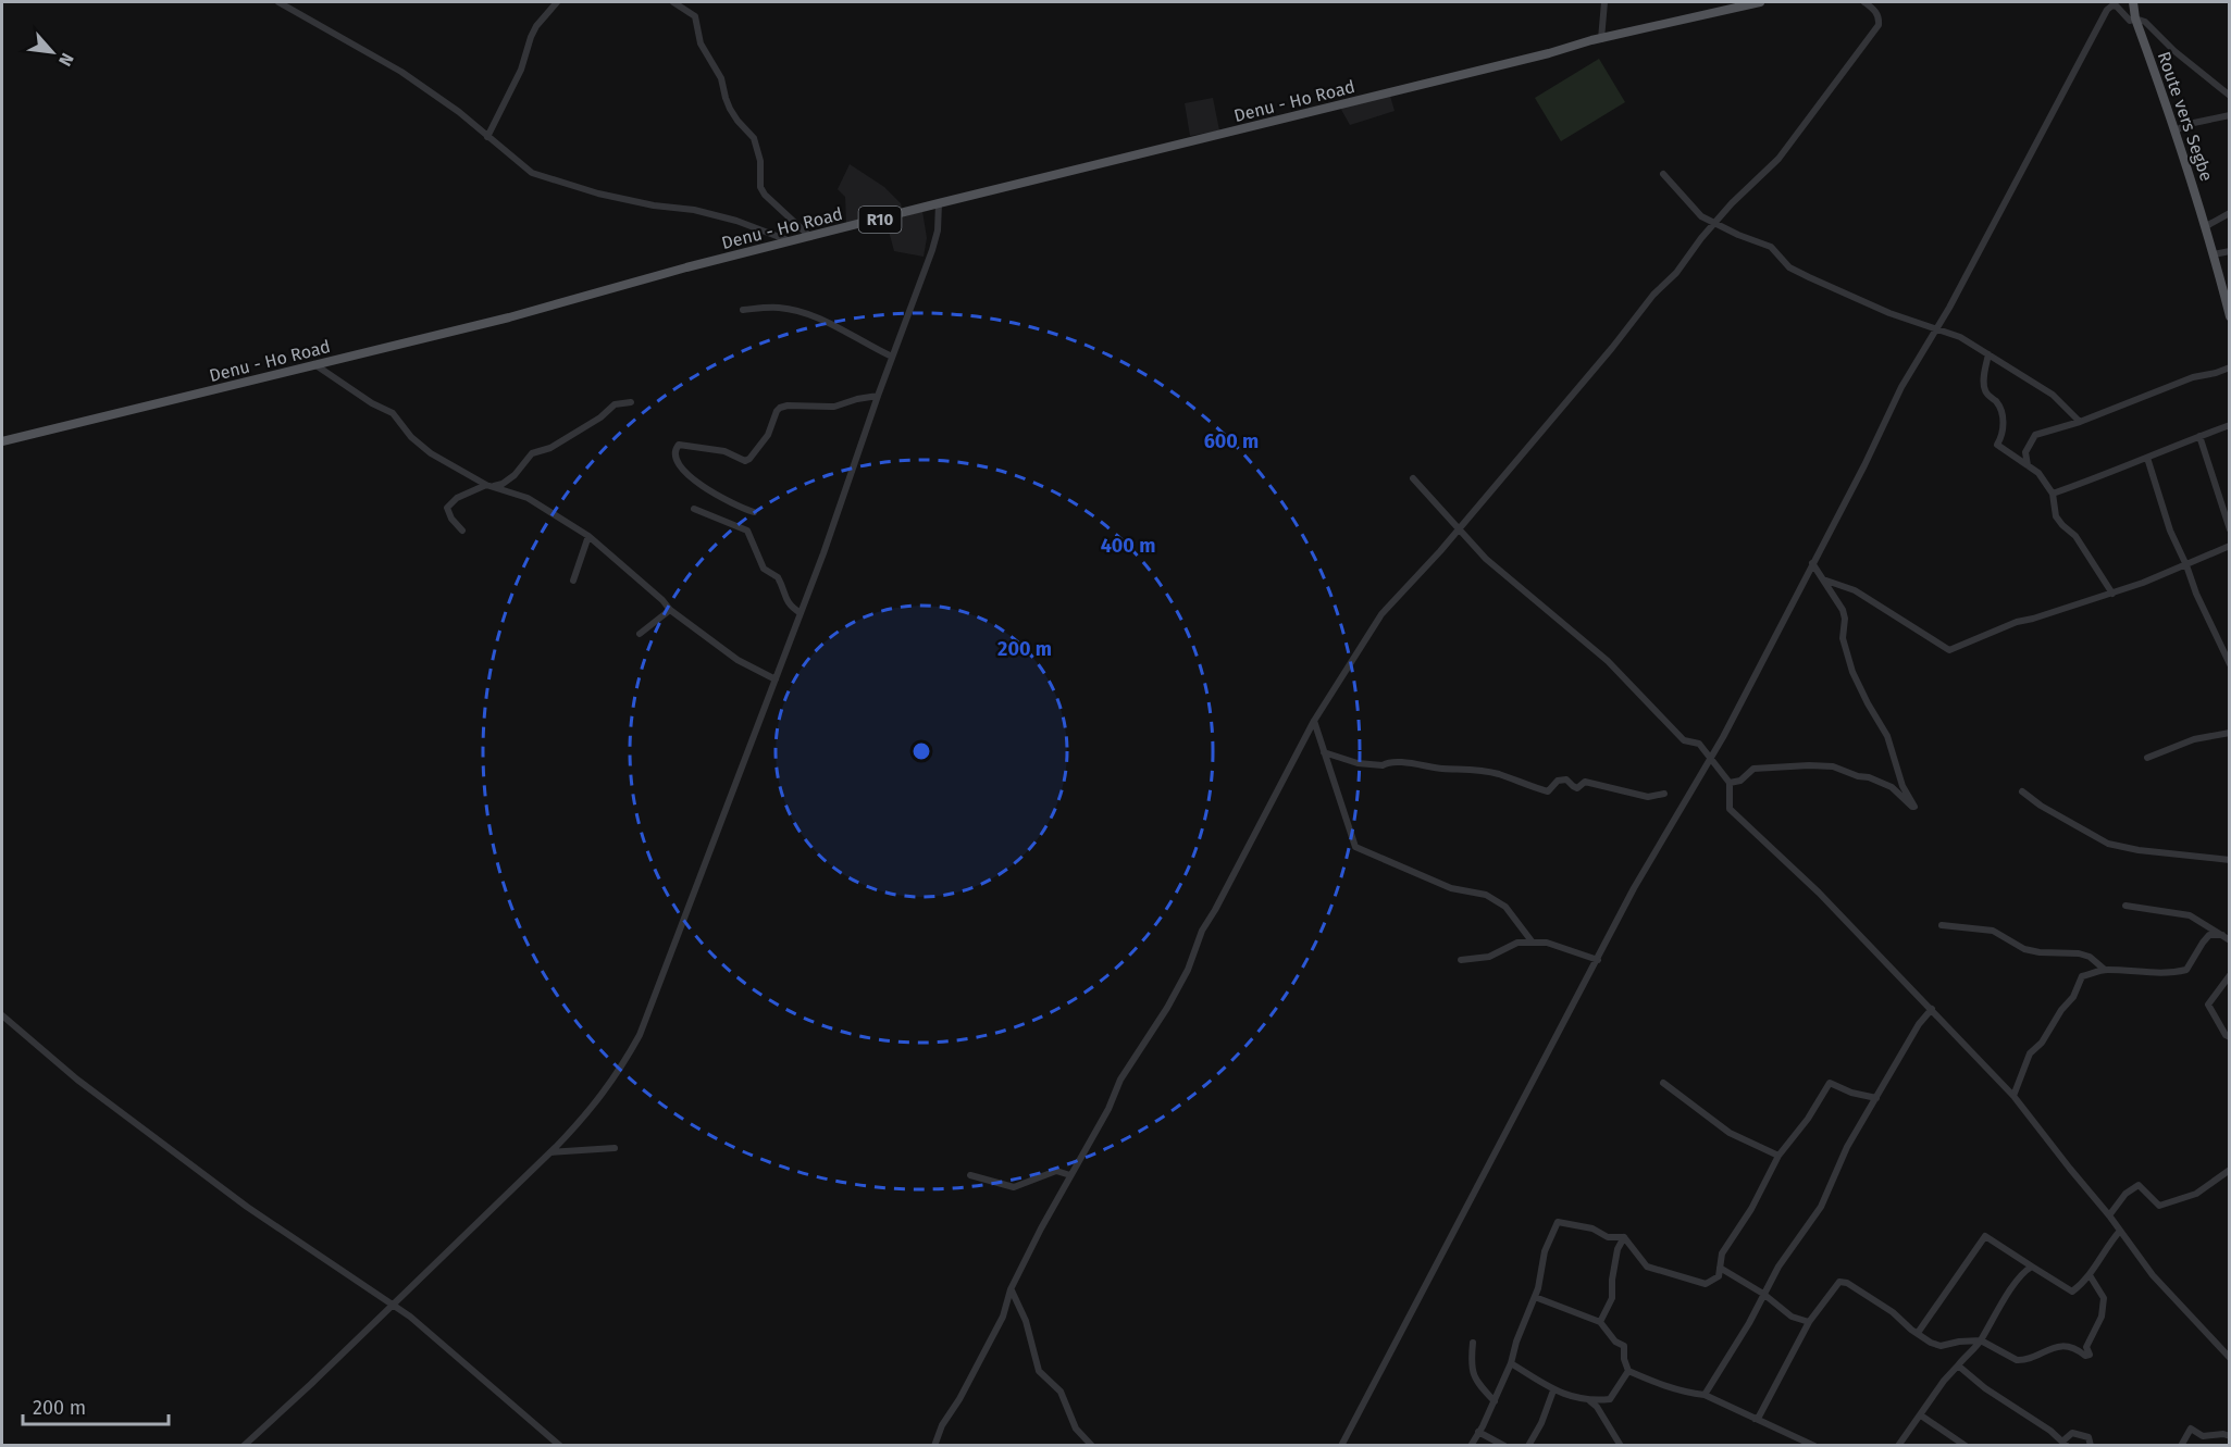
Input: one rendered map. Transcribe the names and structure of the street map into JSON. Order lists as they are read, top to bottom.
{
  "streets": {
    "main road": ["Denu - Ho Road", "Route vers Segbe", "R10"]
  },
  "scale_bar": "200 m",
  "north": "bottom right",
  "rings": ["600 m", "400 m", "200 m"]
}
